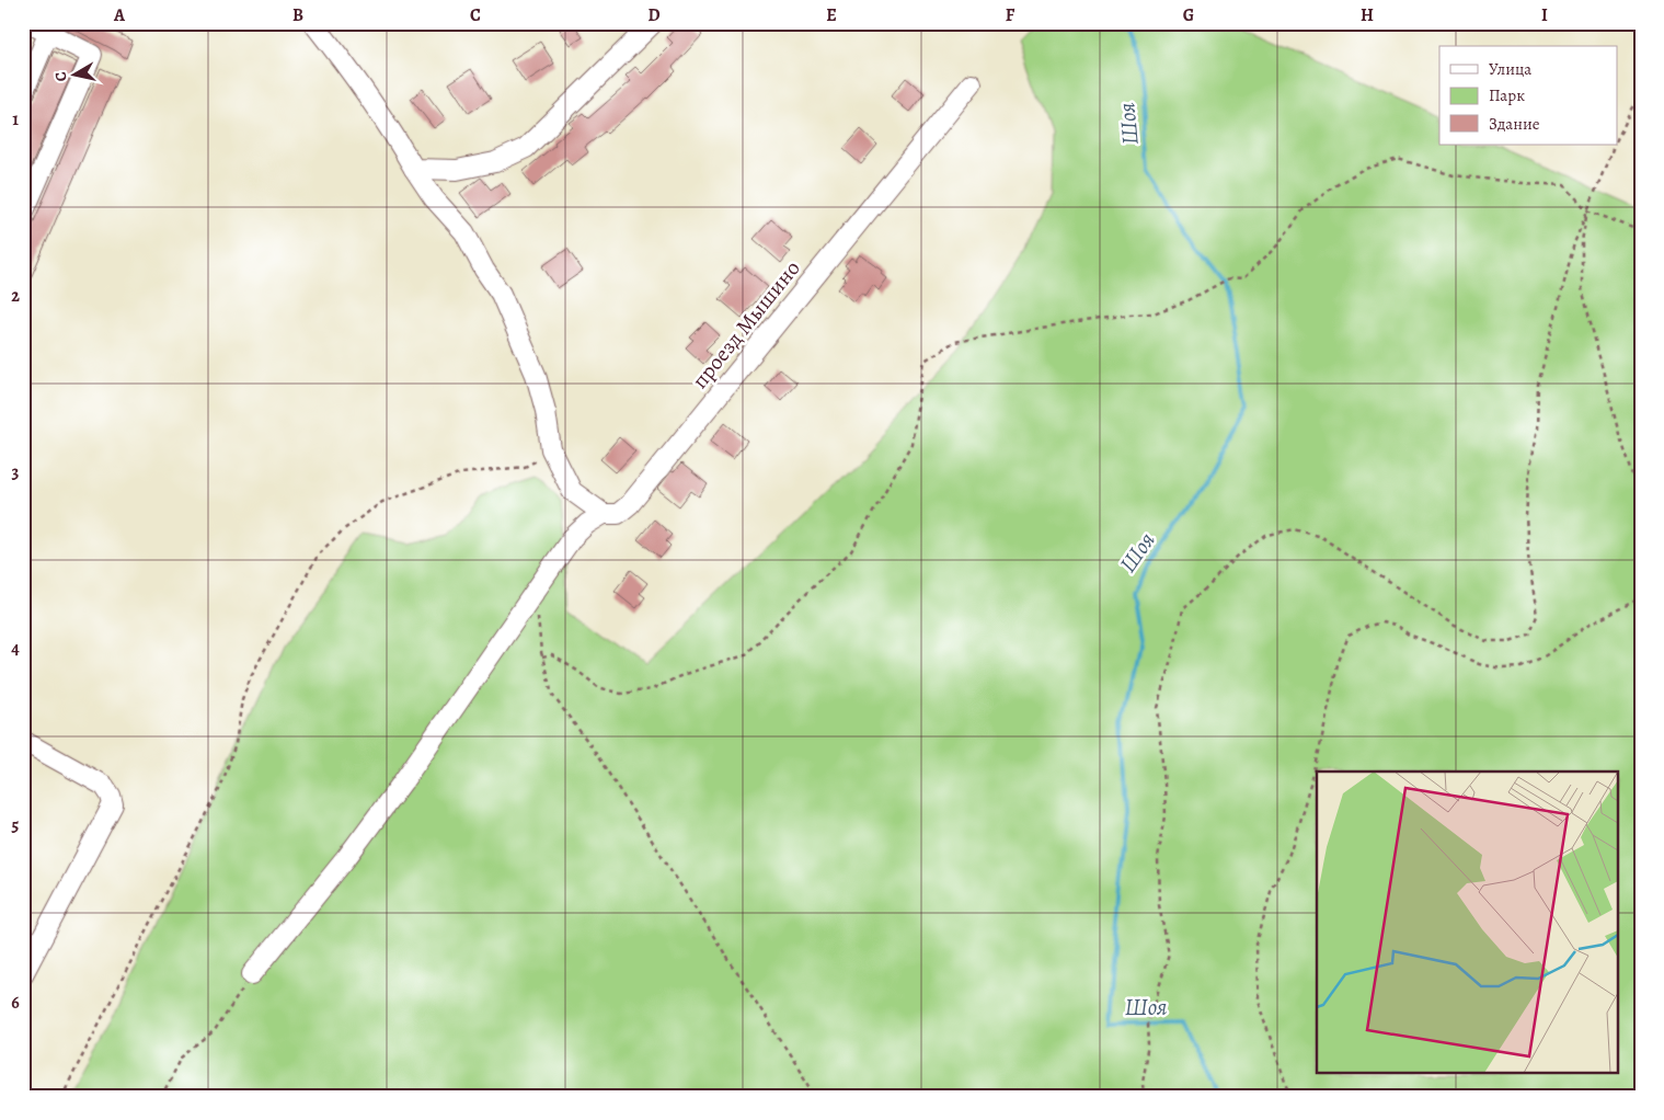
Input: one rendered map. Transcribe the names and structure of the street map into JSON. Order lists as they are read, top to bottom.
{
  "streets": {
    "street": ["проезд Мышино"]
  },
  "water": ["Шоя"],
  "legend": ["Улица", "Парк", "Здание"],
  "north": "left",
  "grid": {
    "columns": [
      "A",
      "B",
      "C",
      "D",
      "E",
      "F",
      "G",
      "H",
      "I"
    ],
    "rows": [
      "1",
      "2",
      "3",
      "4",
      "5",
      "6"
    ]
  }
}
